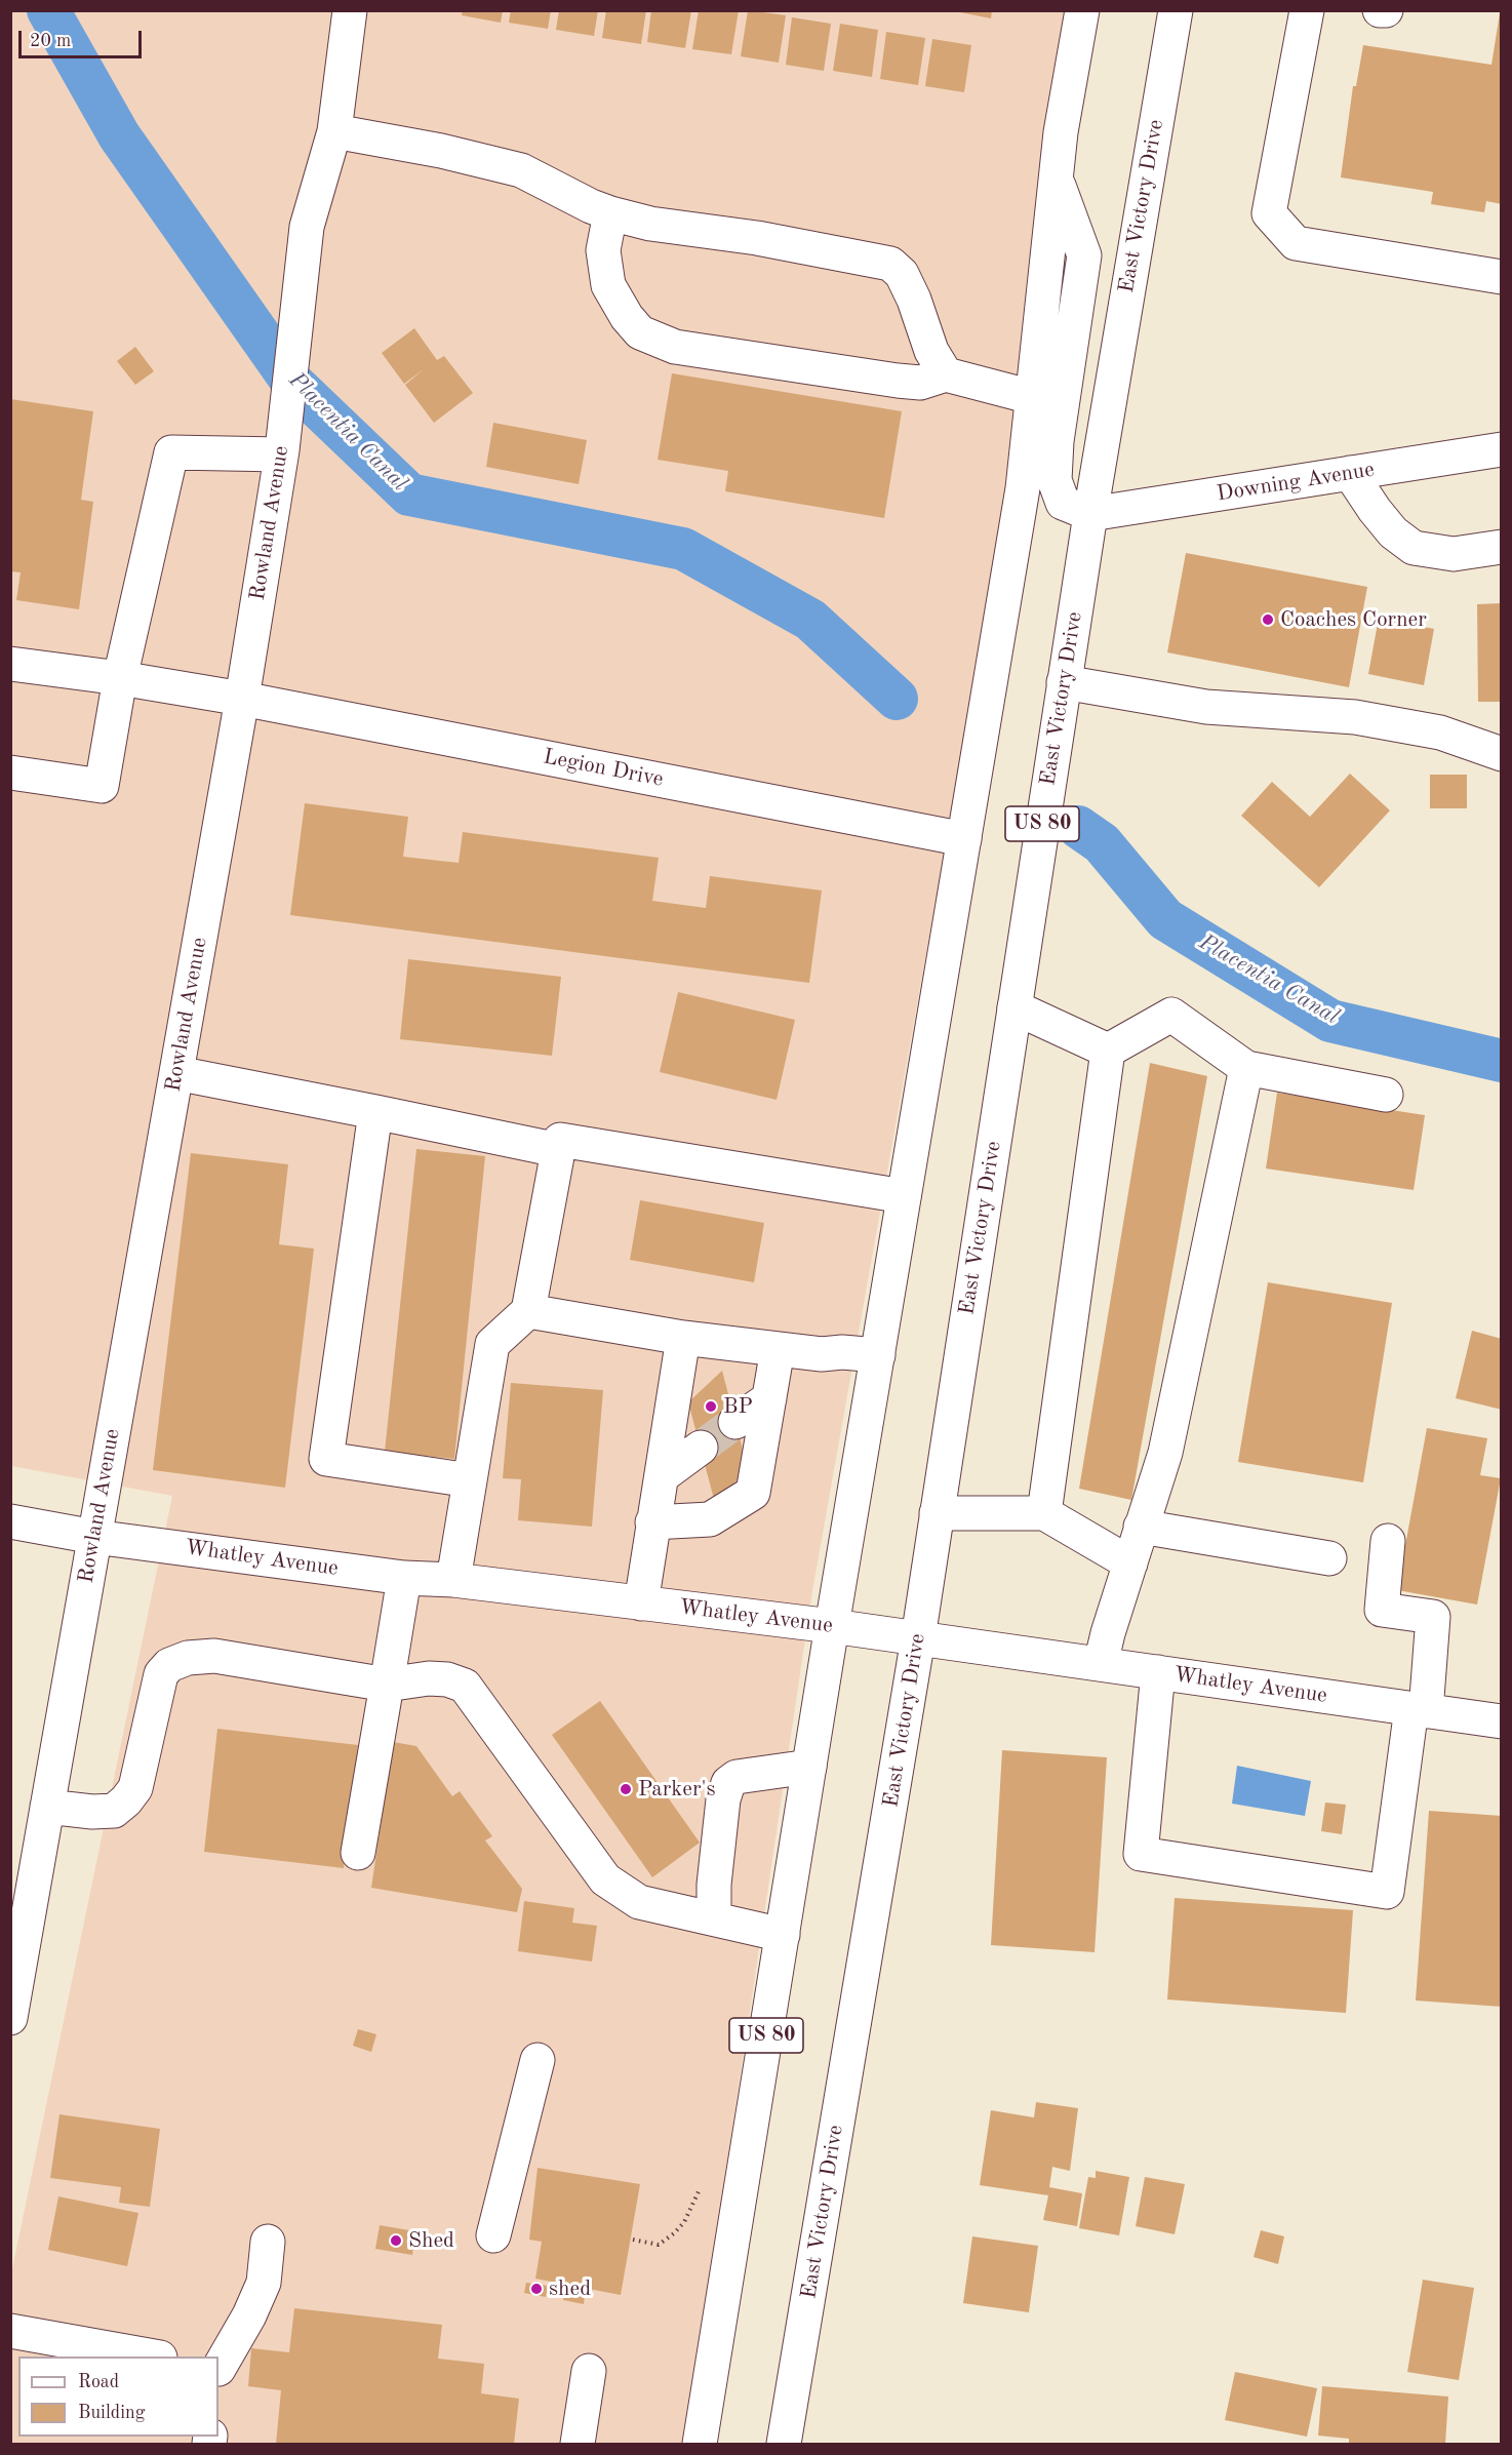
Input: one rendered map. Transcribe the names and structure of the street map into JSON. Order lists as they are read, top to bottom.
{
  "streets": {
    "main road": [
      "East Victory Drive",
      "Downing Avenue",
      "Rowland Avenue",
      "Legion Drive",
      "US 80",
      "Whatley Avenue"
    ]
  },
  "crossings": [
    ["East Victory Drive", "Downing Avenue"],
    ["East Victory Drive", "Whatley Avenue"],
    ["Rowland Avenue", "Legion Drive"],
    ["Rowland Avenue", "Whatley Avenue"],
    ["Legion Drive", "US 80"],
    ["US 80", "Whatley Avenue"]
  ],
  "water": ["Placentia Canal"],
  "places": [
    "Coaches Corner",
    "BP",
    "Parker's",
    "Shed",
    "shed"
  ],
  "legend": ["Road", "Building"],
  "scale_bar": "20 m"
}
